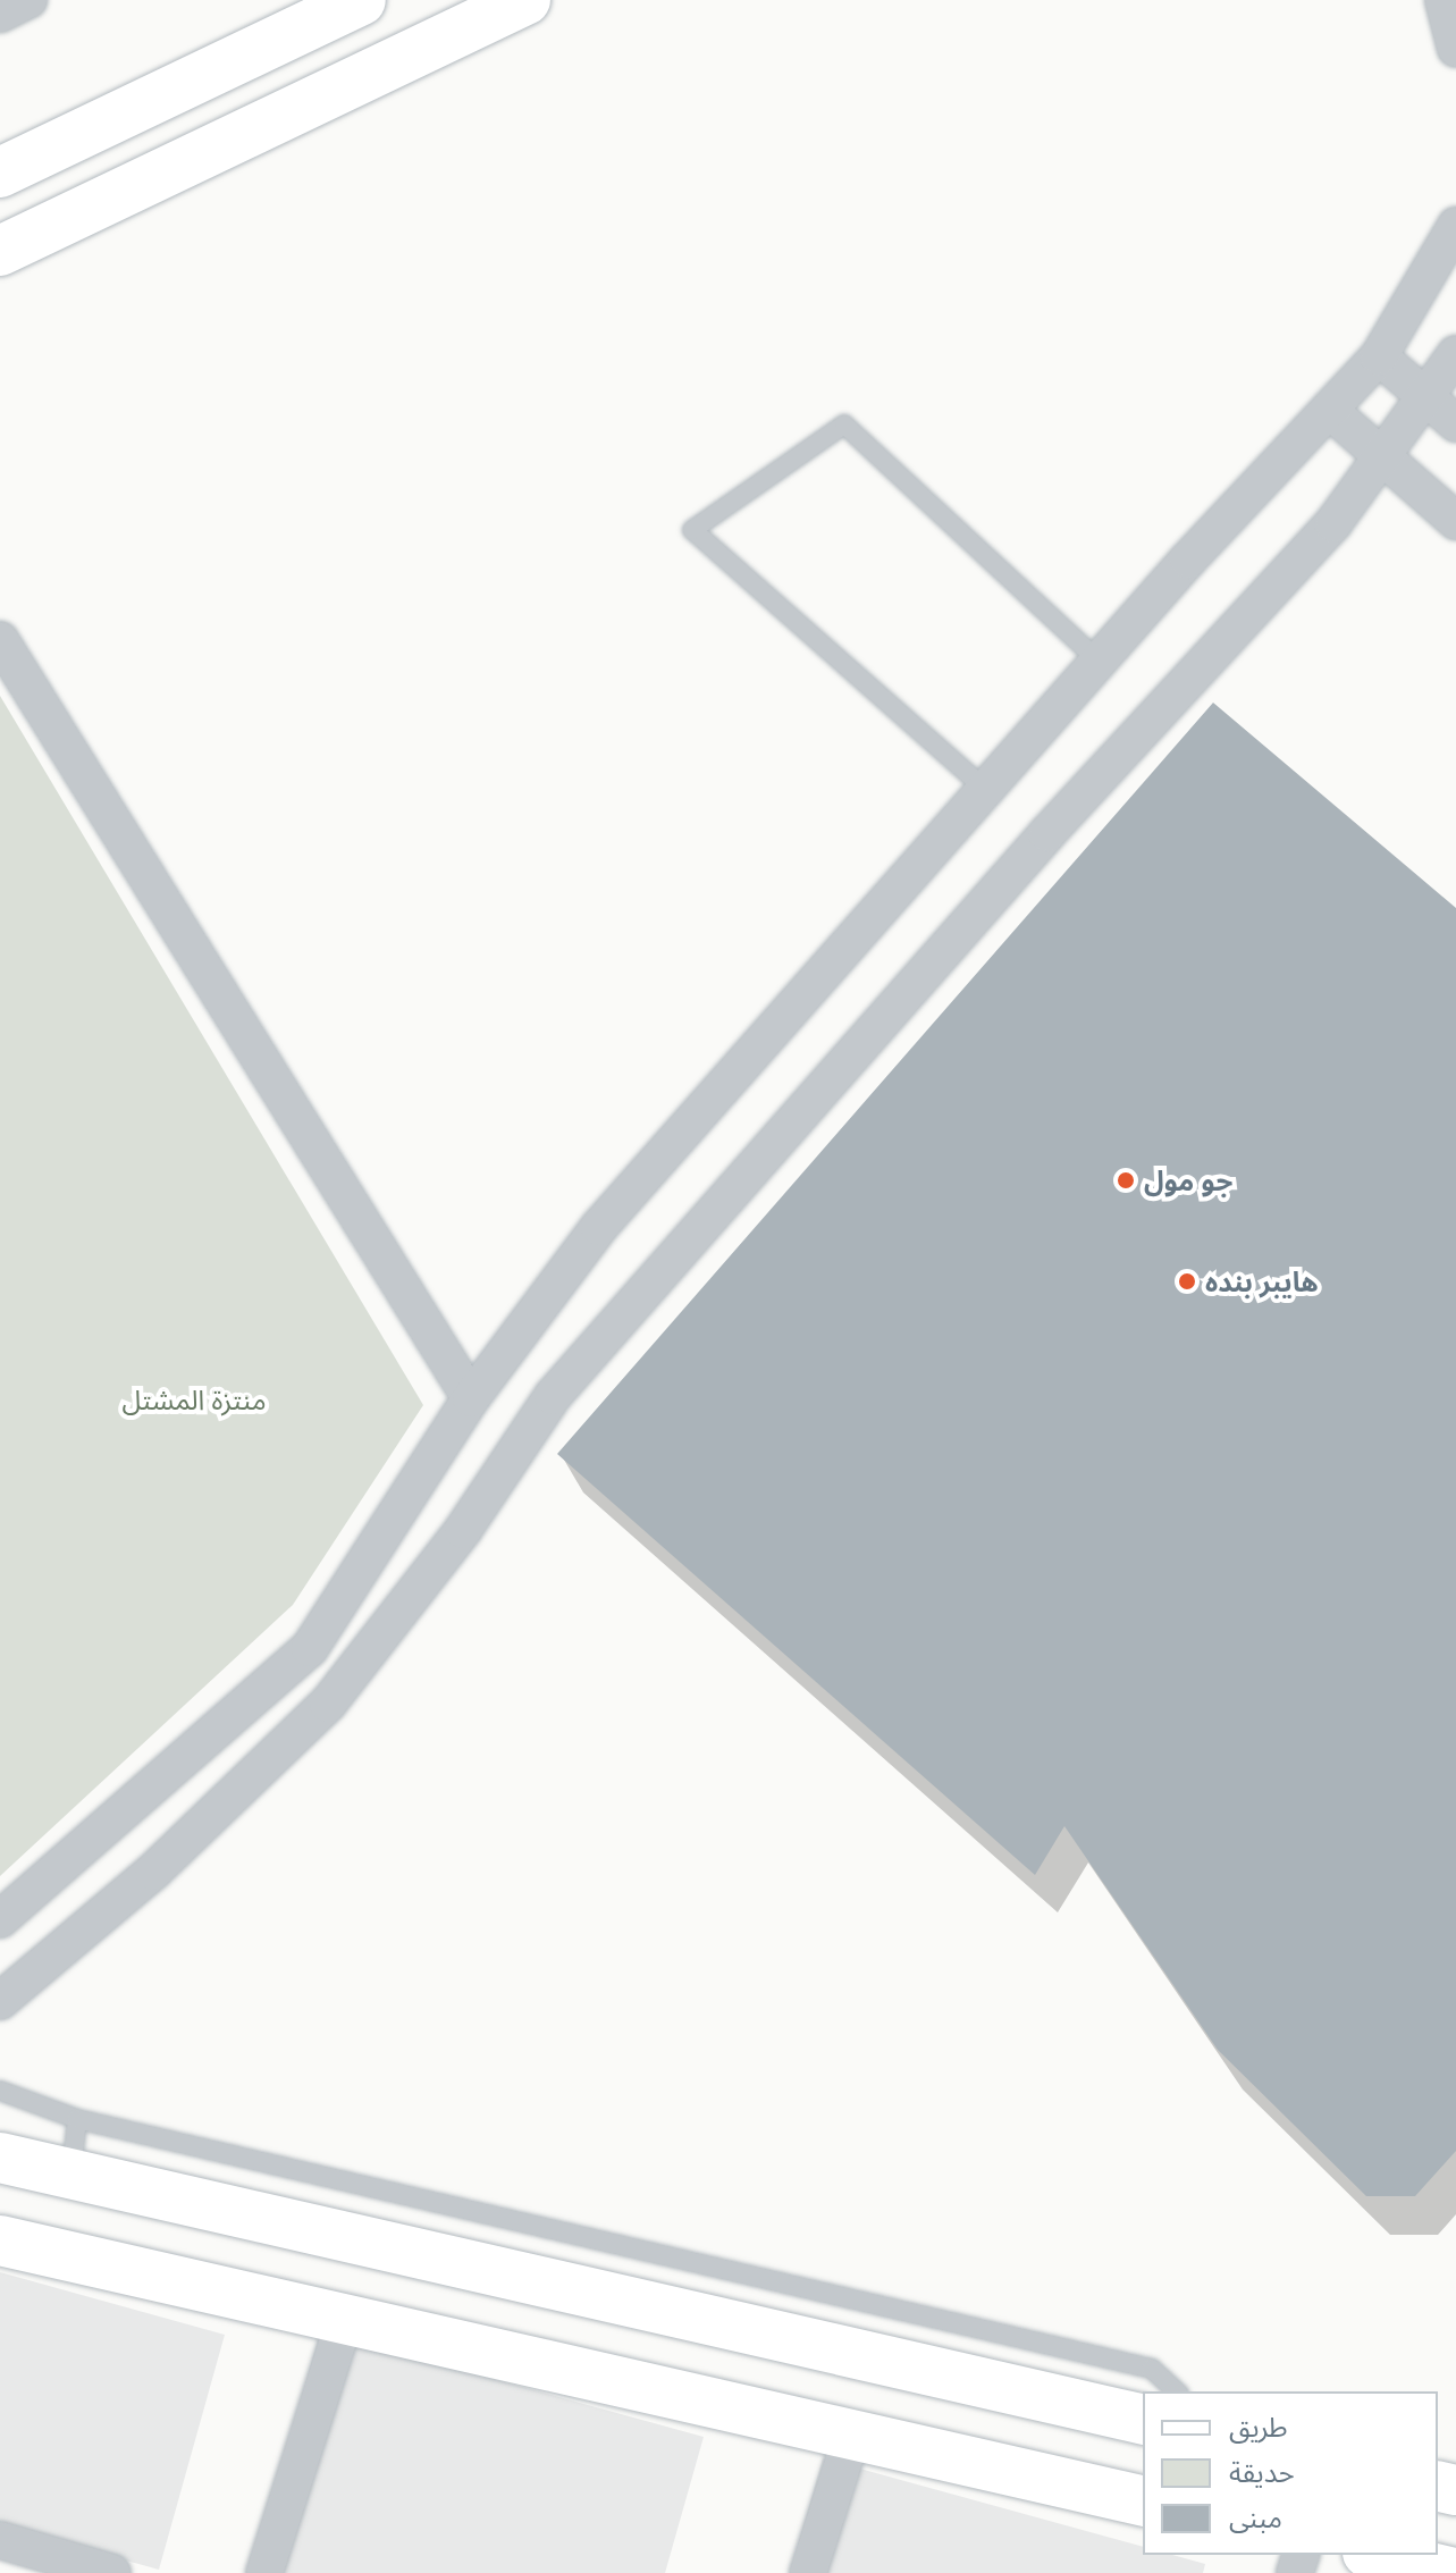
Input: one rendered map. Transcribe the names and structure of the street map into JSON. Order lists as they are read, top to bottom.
{
  "parks": ["منتزة المشتل"],
  "places": ["جو مول", "هايبر بنده"],
  "legend": ["طريق", "حديقة", "مبنى"]
}
